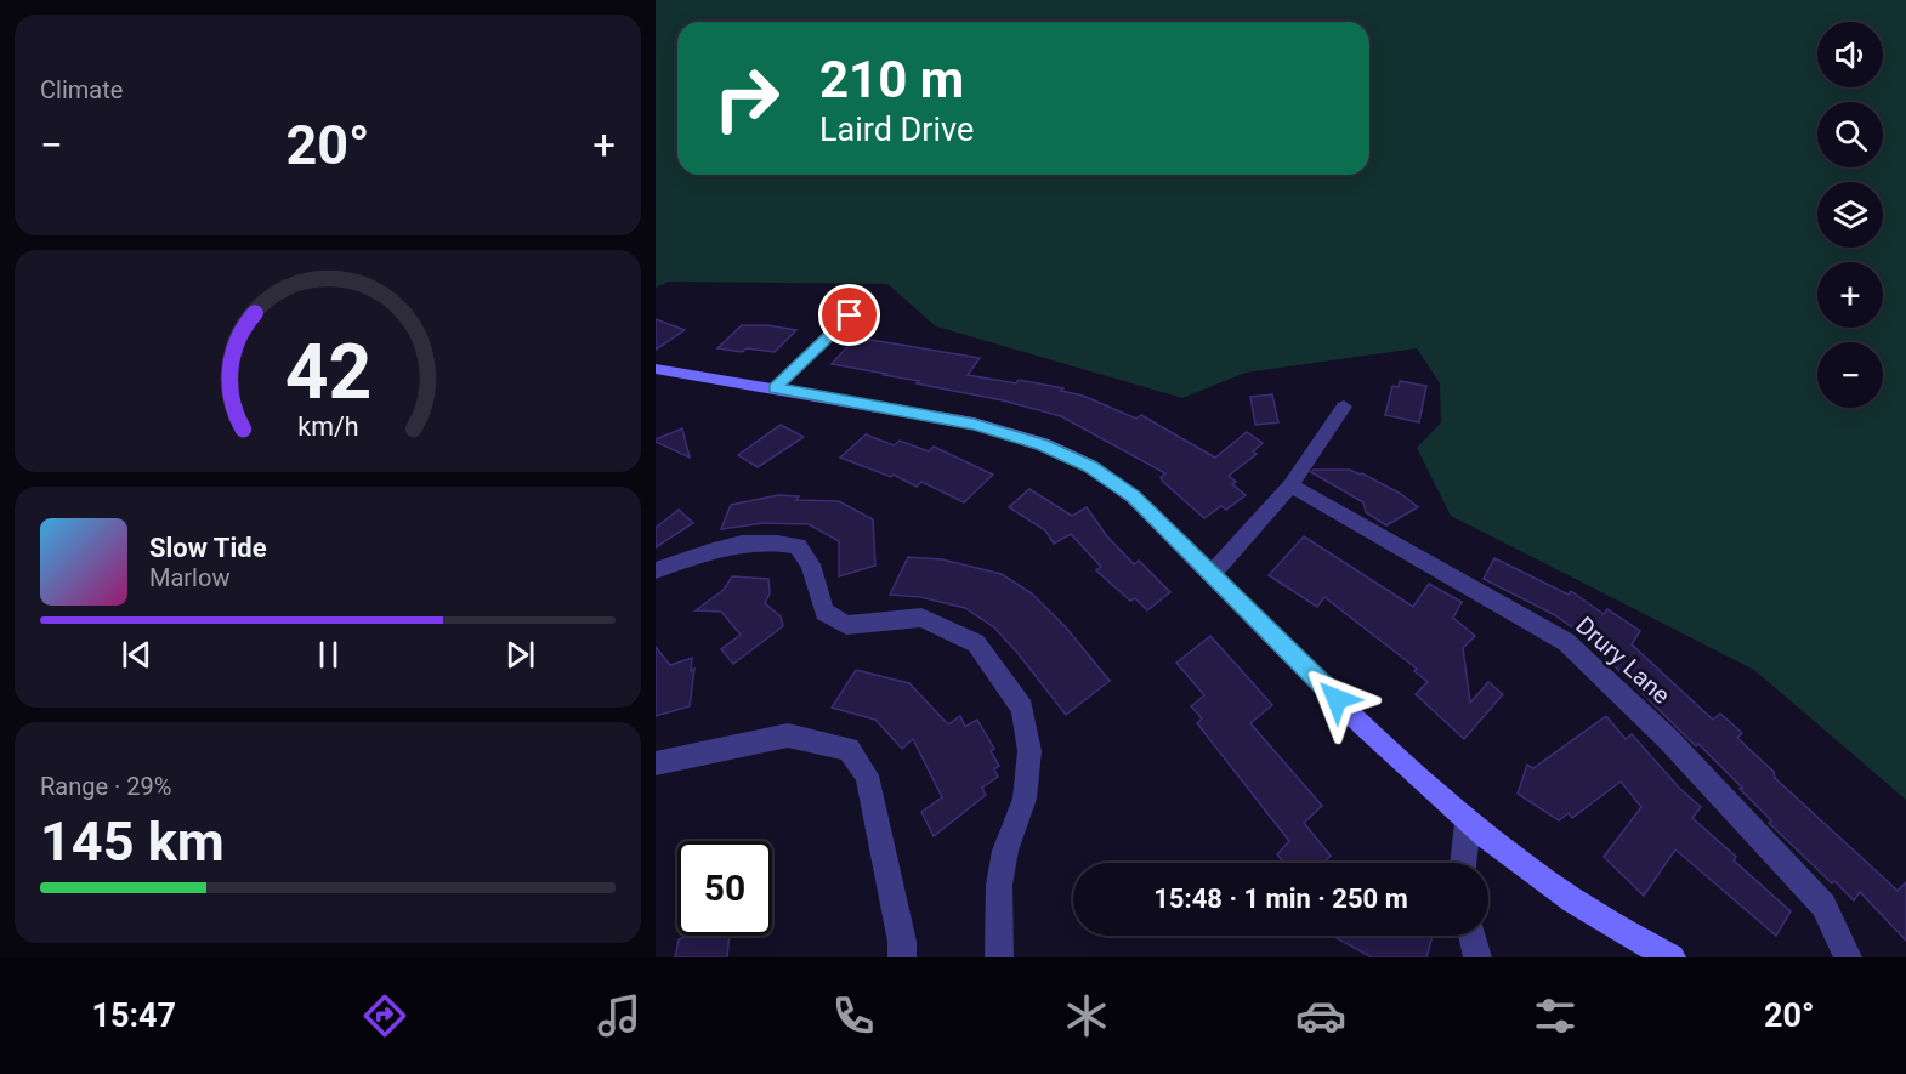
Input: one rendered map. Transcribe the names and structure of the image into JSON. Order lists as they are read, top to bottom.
{
  "streets": {
    "street": ["Drury Lane"]
  },
  "page": {
    "tile": [
      "Climate",
      ["Range · 29%", "145 km"]
    ],
    "map_buttons": ["+", "−"],
    "turn": ["210 m", "Laird Drive"],
    "heat": ["−", "20°", "+"],
    "song": ["Slow Tide", "Marlow"],
    "limit": "50",
    "trip": "15:48 · 1 min · 250 m",
    "tabs": ["15:47", "20°"],
    "gauge": ["42", "km/h"]
  }
}
